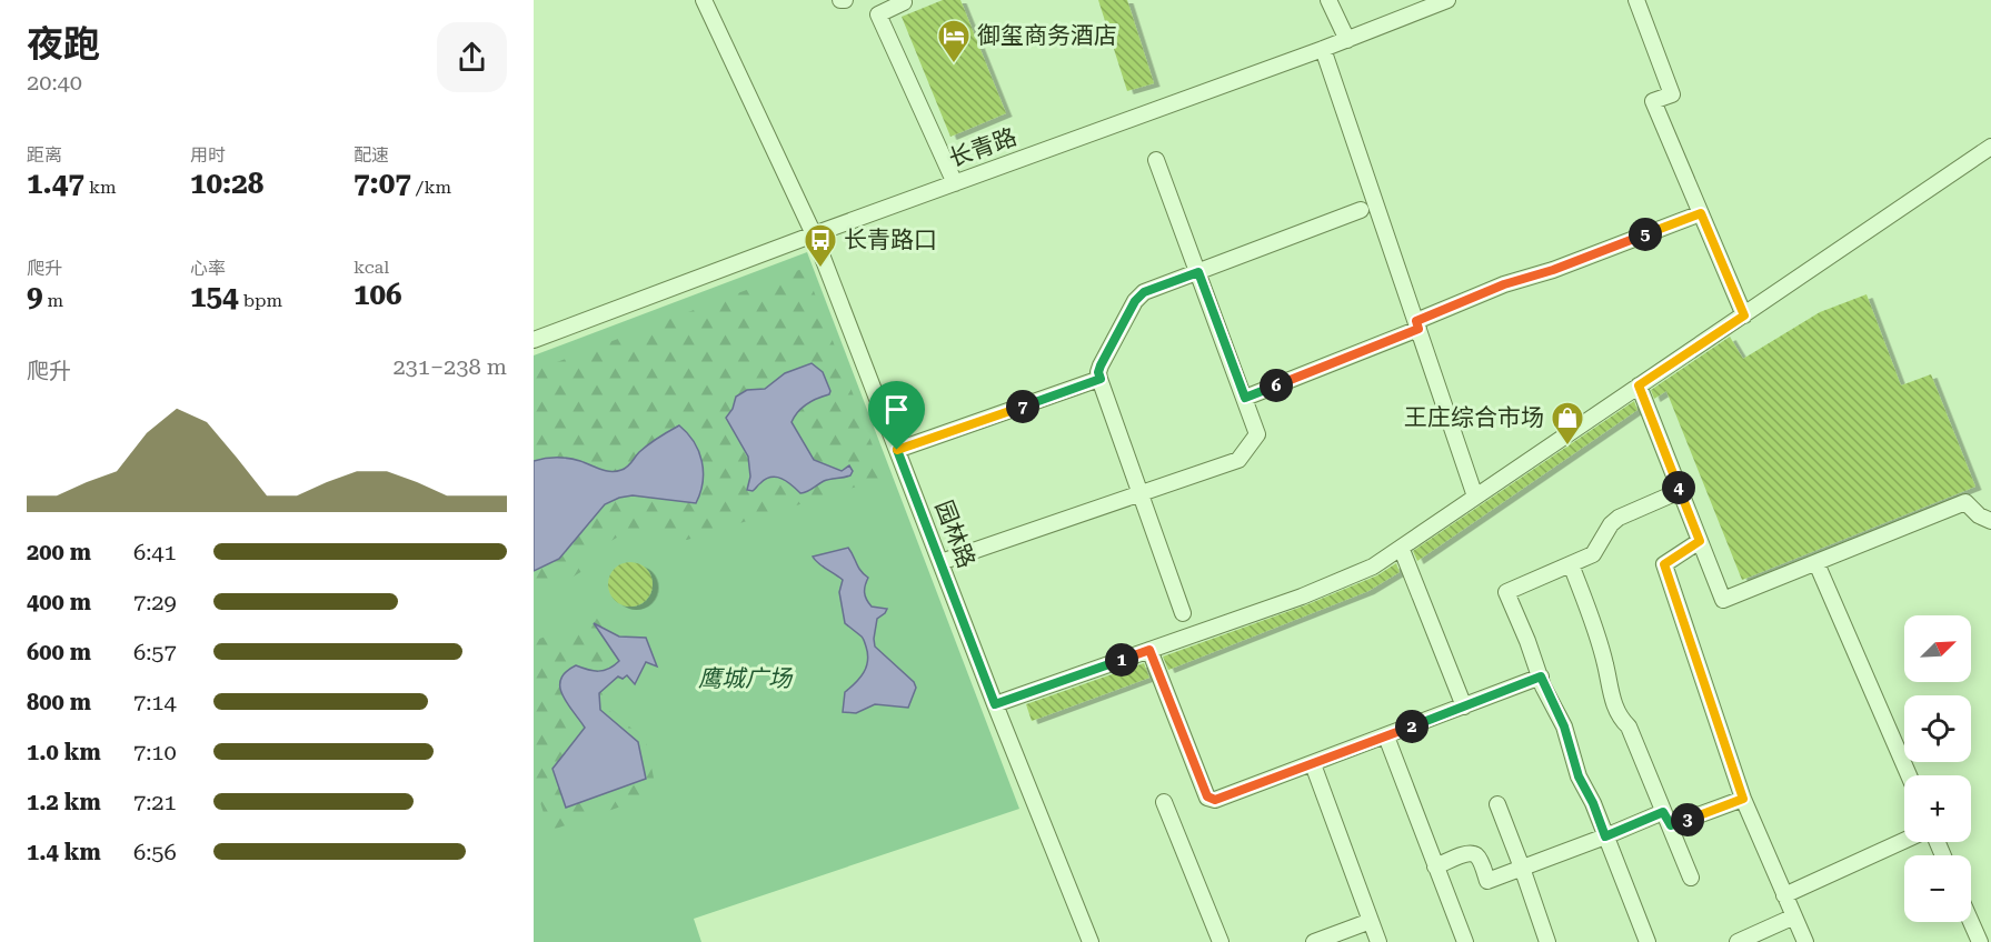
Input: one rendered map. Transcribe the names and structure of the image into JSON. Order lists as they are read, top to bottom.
{
  "streets": {
    "street": ["长青路", "园林路"]
  },
  "crossings": [
    ["长青路", "园林路"]
  ],
  "parks": ["鹰城广场"],
  "places": {
    "hotel": ["御玺商务酒店"],
    "bus stop": ["长青路口"],
    "shop": ["王庄综合市场"]
  },
  "north": "top right",
  "page": {
    "heading": ["夜跑", "20:40"],
    "stats": [
      ["距离", "1.47 km"],
      ["用时", "10:28"],
      ["配速", "7:07 /km"],
      ["爬升", "9 m"],
      ["心率", "154 bpm"],
      ["kcal", "106"]
    ],
    "pins": [
      "5",
      "6",
      "7",
      "4",
      "1",
      "2",
      "3"
    ],
    "chart": ["爬升", "231–238 m"],
    "list": [
      {
        "name": "200 m",
        "note": "6:41"
      },
      {
        "name": "400 m",
        "note": "7:29"
      },
      {
        "name": "600 m",
        "note": "6:57"
      },
      {
        "name": "800 m",
        "note": "7:14"
      },
      {
        "name": "1.0 km",
        "note": "7:10"
      },
      {
        "name": "1.2 km",
        "note": "7:21"
      },
      {
        "name": "1.4 km",
        "note": "6:56"
      }
    ],
    "map_buttons": ["+", "−"]
  }
}
